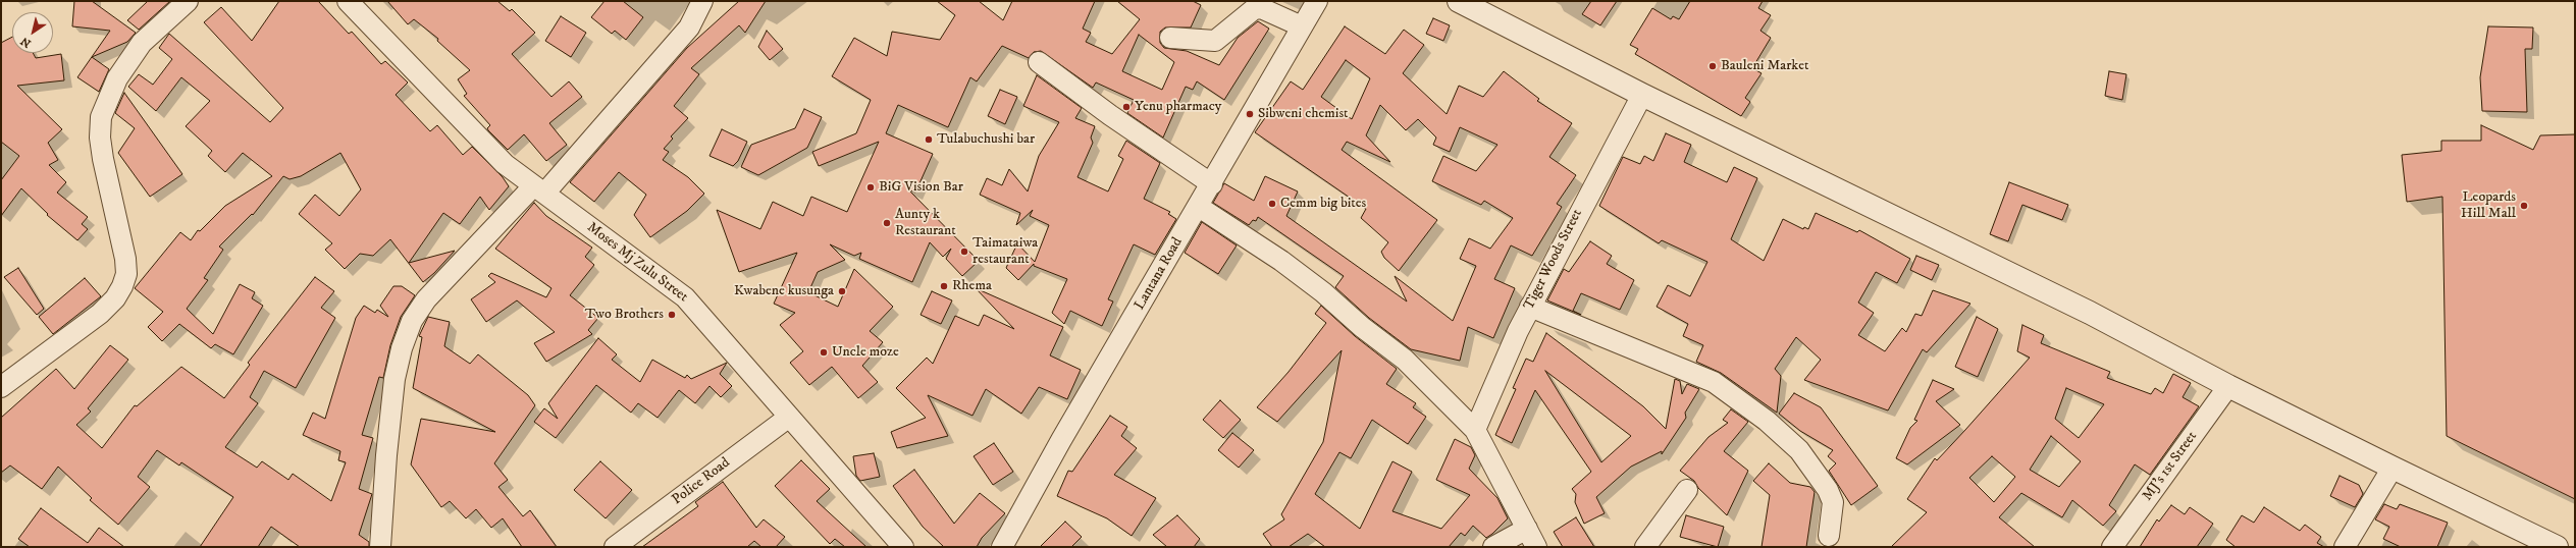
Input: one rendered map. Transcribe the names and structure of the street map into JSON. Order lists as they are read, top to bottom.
{
  "streets": {
    "street": [
      "Tiger Woods Street",
      "Moses Mj Zulu Street",
      "Lantana Road",
      "MJ’s 1st Street",
      "Police Road"
    ]
  },
  "crossings": [
    ["Moses Mj Zulu Street", "Police Road"]
  ],
  "places": [
    "Bauleni Market",
    "Yenu pharmacy",
    "Sibweni chemist",
    "Tulabuchushi bar",
    "BiG Vision Bar",
    "Cemm big bites",
    "Leopards Hill Mall",
    "Aunty k Restaurant",
    "Taimataiwa restaurant",
    "Rhema",
    "Kwabene kusunga",
    "Two Brothers",
    "Uncle moze"
  ],
  "north": "bottom left"
}
